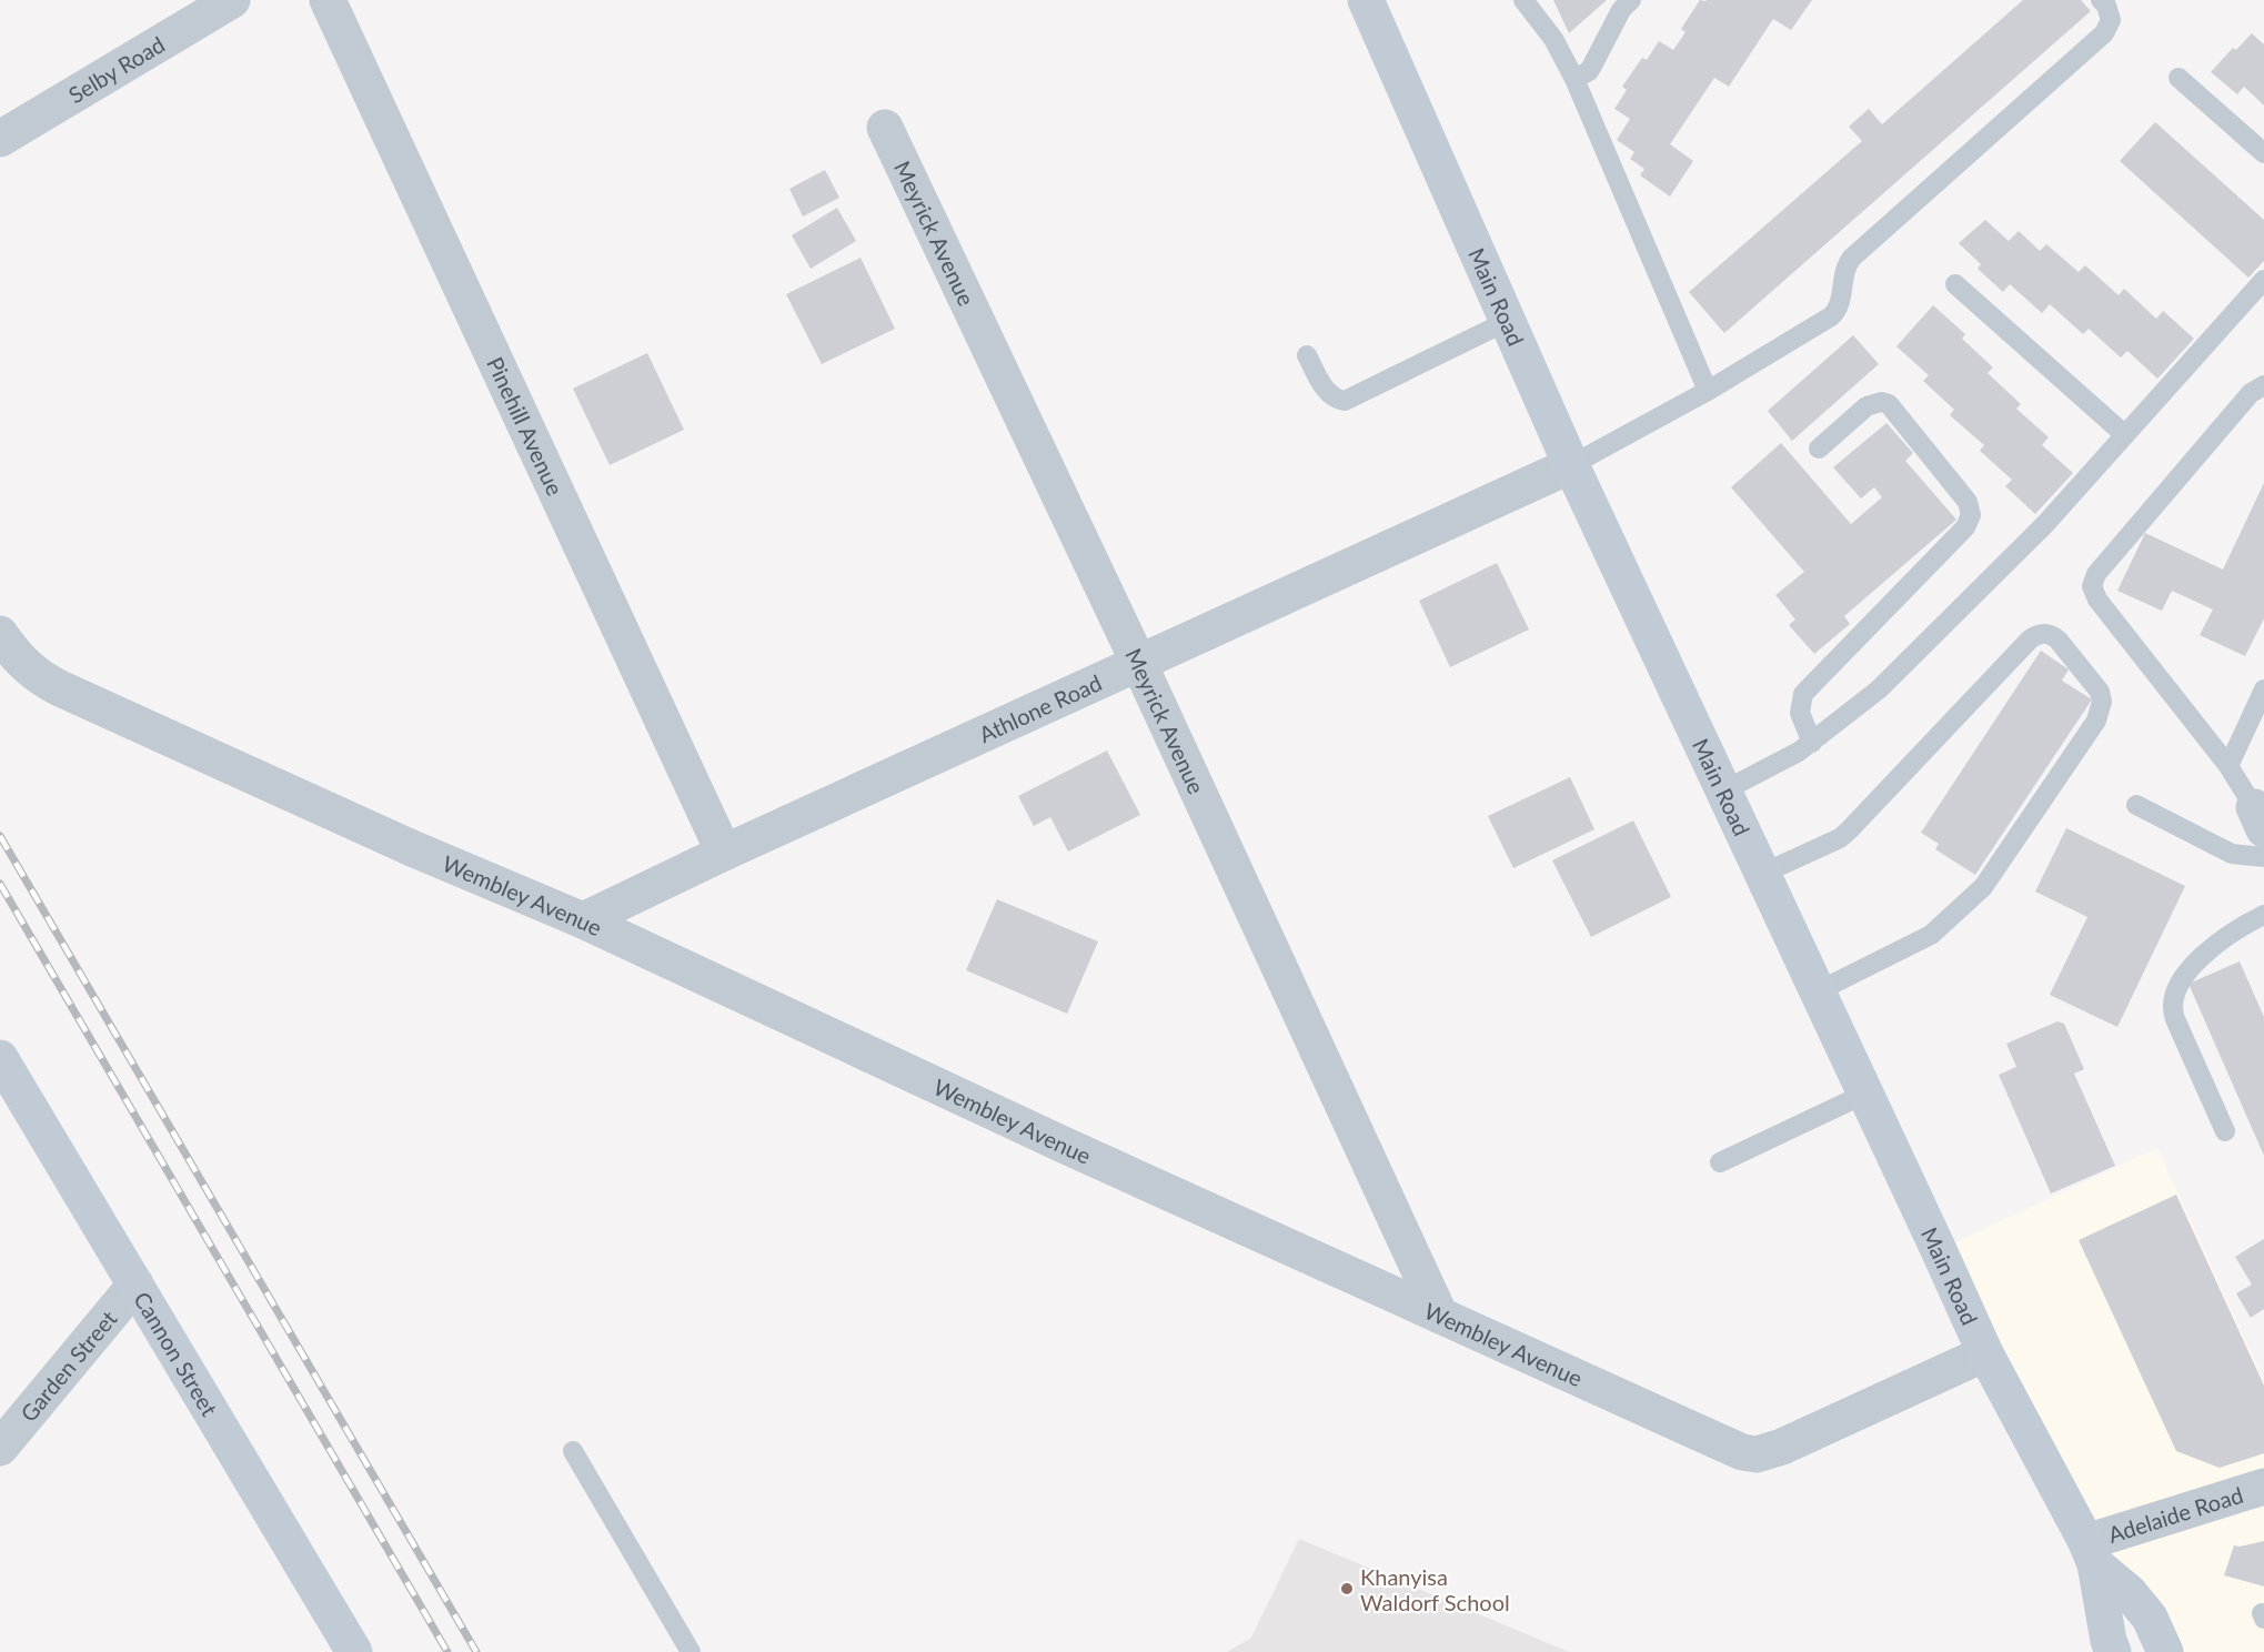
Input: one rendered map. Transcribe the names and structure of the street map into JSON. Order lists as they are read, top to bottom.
{
  "streets": {
    "main road": ["Main Road", "Cannon Street"],
    "street": [
      "Selby Road",
      "Meyrick Avenue",
      "Pinehill Avenue",
      "Athlone Road",
      "Wembley Avenue",
      "Garden Street",
      "Adelaide Road"
    ]
  },
  "crossings": [
    ["Meyrick Avenue", "Athlone Road"],
    ["Meyrick Avenue", "Wembley Avenue"],
    ["Main Road", "Athlone Road"],
    ["Main Road", "Wembley Avenue"],
    ["Main Road", "Adelaide Road"],
    ["Pinehill Avenue", "Athlone Road"],
    ["Athlone Road", "Wembley Avenue"],
    ["Cannon Street", "Garden Street"]
  ],
  "places": ["Khanyisa Waldorf School"]
}
